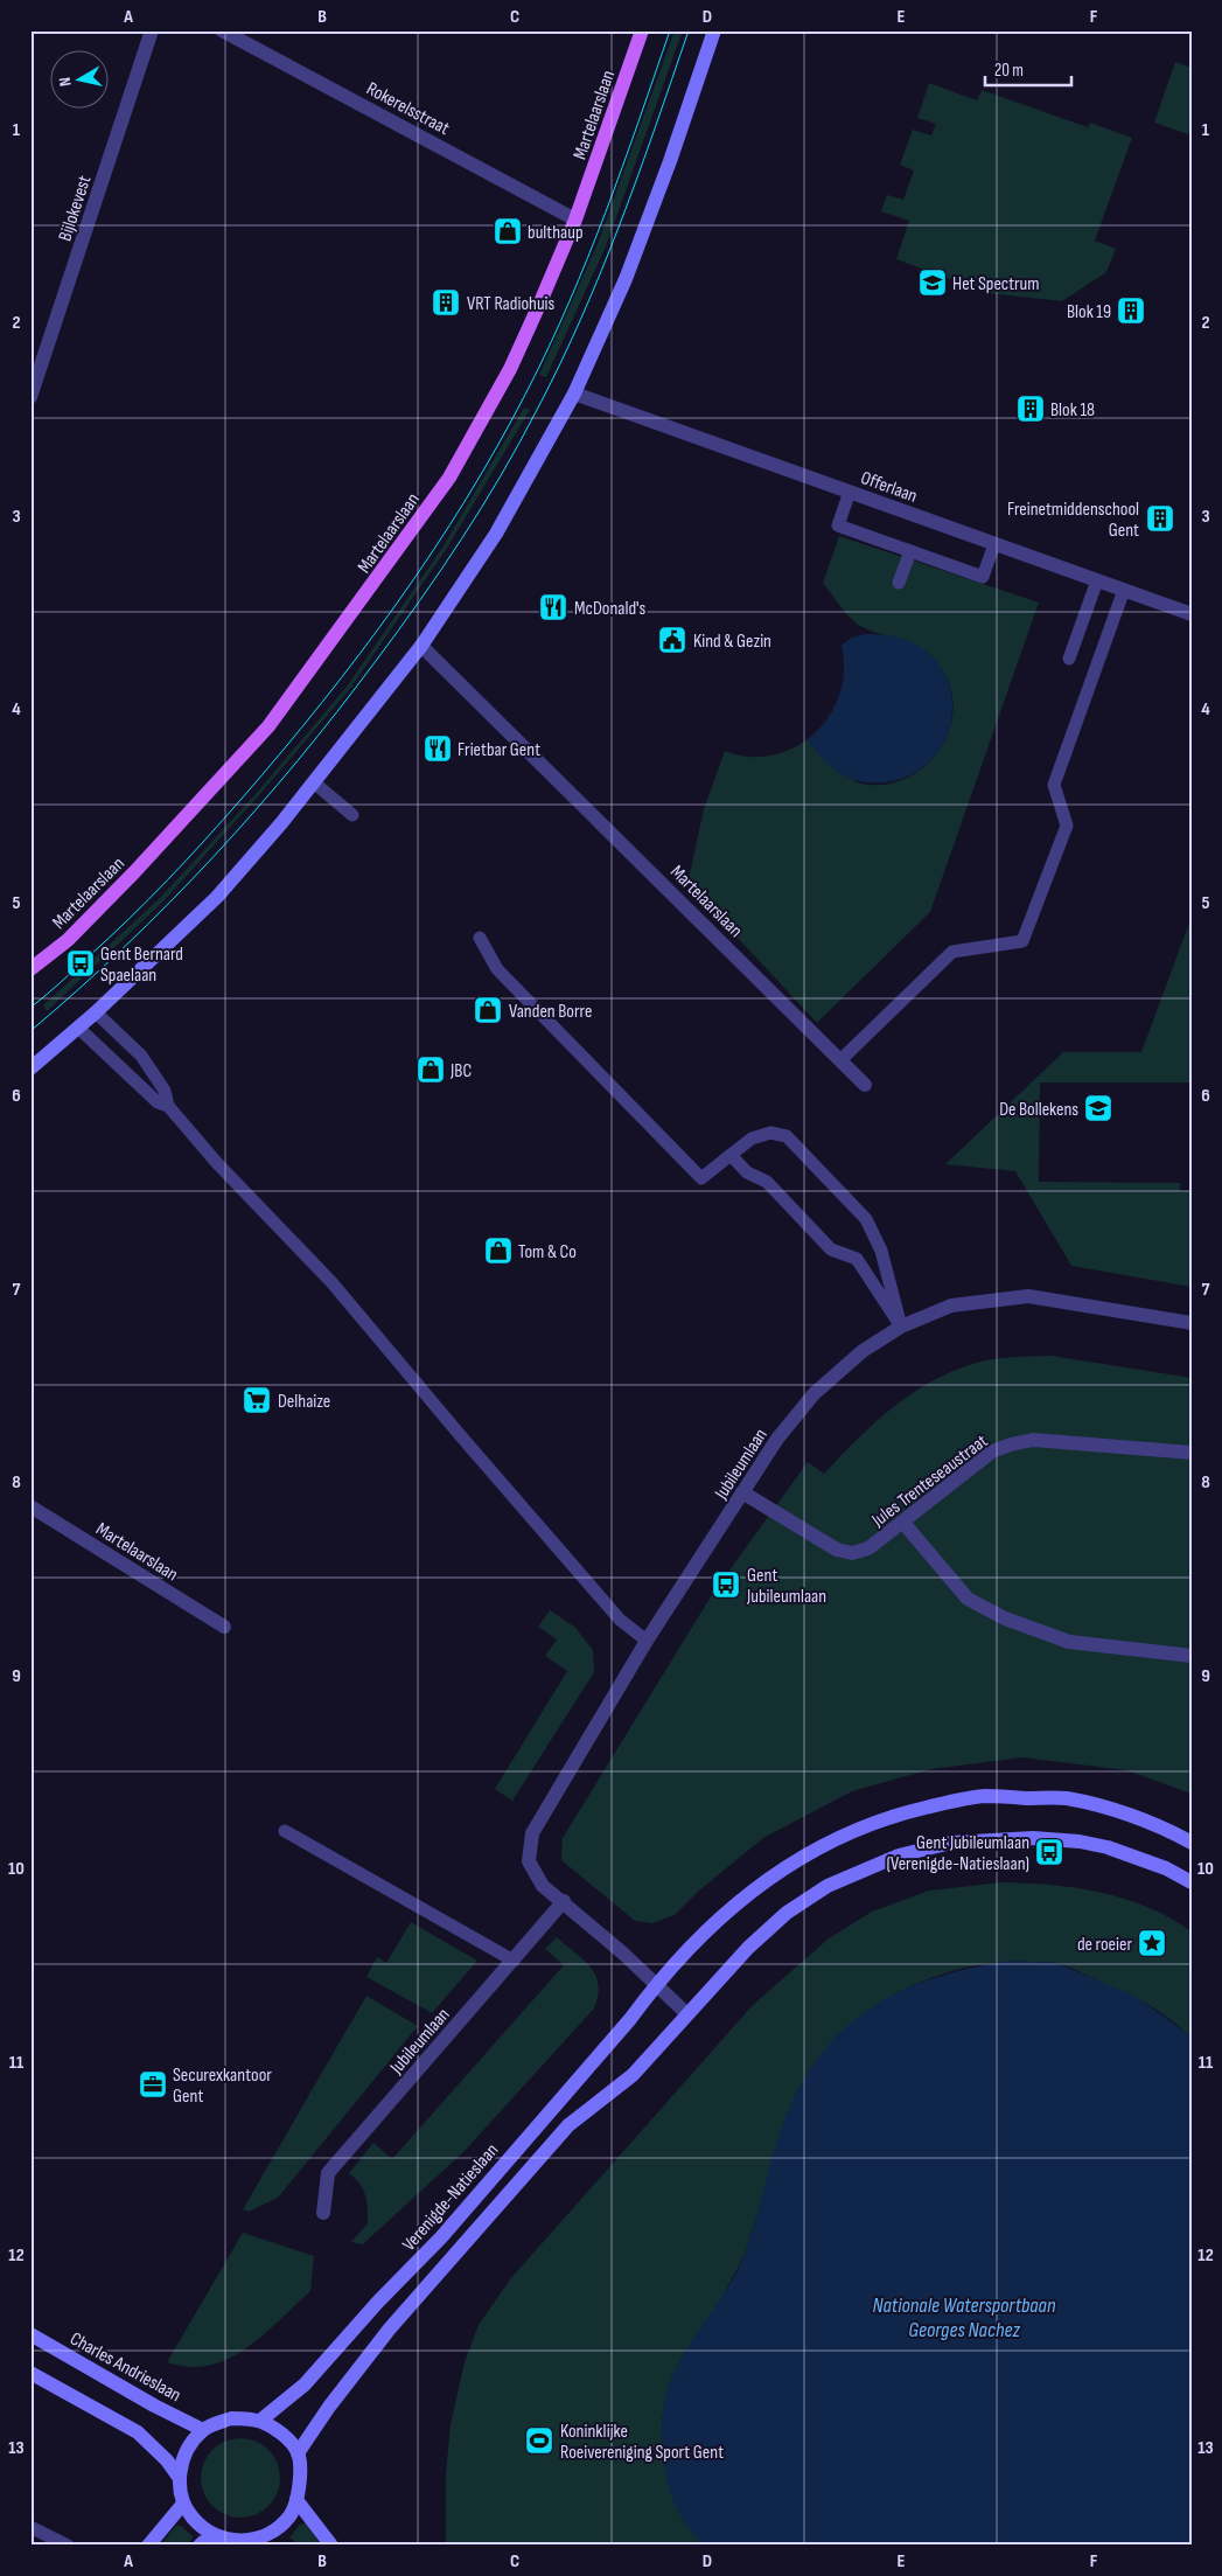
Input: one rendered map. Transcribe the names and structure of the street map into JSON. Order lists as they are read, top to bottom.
{
  "streets": {
    "main road": ["Martelaarslaan"],
    "street": [
      "Rokerelsstraat",
      "Bijlokevest",
      "Offerlaan",
      "Jubileumlaan",
      "Jules Trenteseaustraat",
      "Verenigde-Natieslaan",
      "Charles Andrieslaan"
    ]
  },
  "crossings": [
    ["Rokerelsstraat", "Martelaarslaan"],
    ["Jubileumlaan", "Jules Trenteseaustraat"],
    ["Jubileumlaan", "Verenigde-Natieslaan"],
    ["Verenigde-Natieslaan", "Charles Andrieslaan"]
  ],
  "water": ["Nationale Watersportbaan Georges Nachez"],
  "places": {
    "shop": [
      "bulthaup",
      "Vanden Borre",
      "JBC",
      "Tom & Co"
    ],
    "school or university": ["Het Spectrum", "De Bollekens"],
    "building": [
      "VRT Radiohuis",
      "Blok 19",
      "Blok 18",
      "Freinetmiddenschool Gent"
    ],
    "restaurant": ["McDonald's", "Frietbar Gent"],
    "public building": ["Kind & Gezin"],
    "bus stop": ["Gent Bernard Spaelaan", "Gent Jubileumlaan", "Gent Jubileumlaan (Verenigde-Natieslaan)"],
    "supermarket": ["Delhaize"],
    "place": ["de roeier"],
    "office": ["Securexkantoor Gent"],
    "sports": ["Koninklijke Roeivereniging Sport Gent"]
  },
  "scale_bar": "20 m",
  "north": "left",
  "grid": {
    "columns": [
      "A",
      "B",
      "C",
      "D",
      "E",
      "F"
    ],
    "rows": [
      "1",
      "2",
      "3",
      "4",
      "5",
      "6",
      "7",
      "8",
      "9",
      "10",
      "11",
      "12",
      "13"
    ]
  }
}
